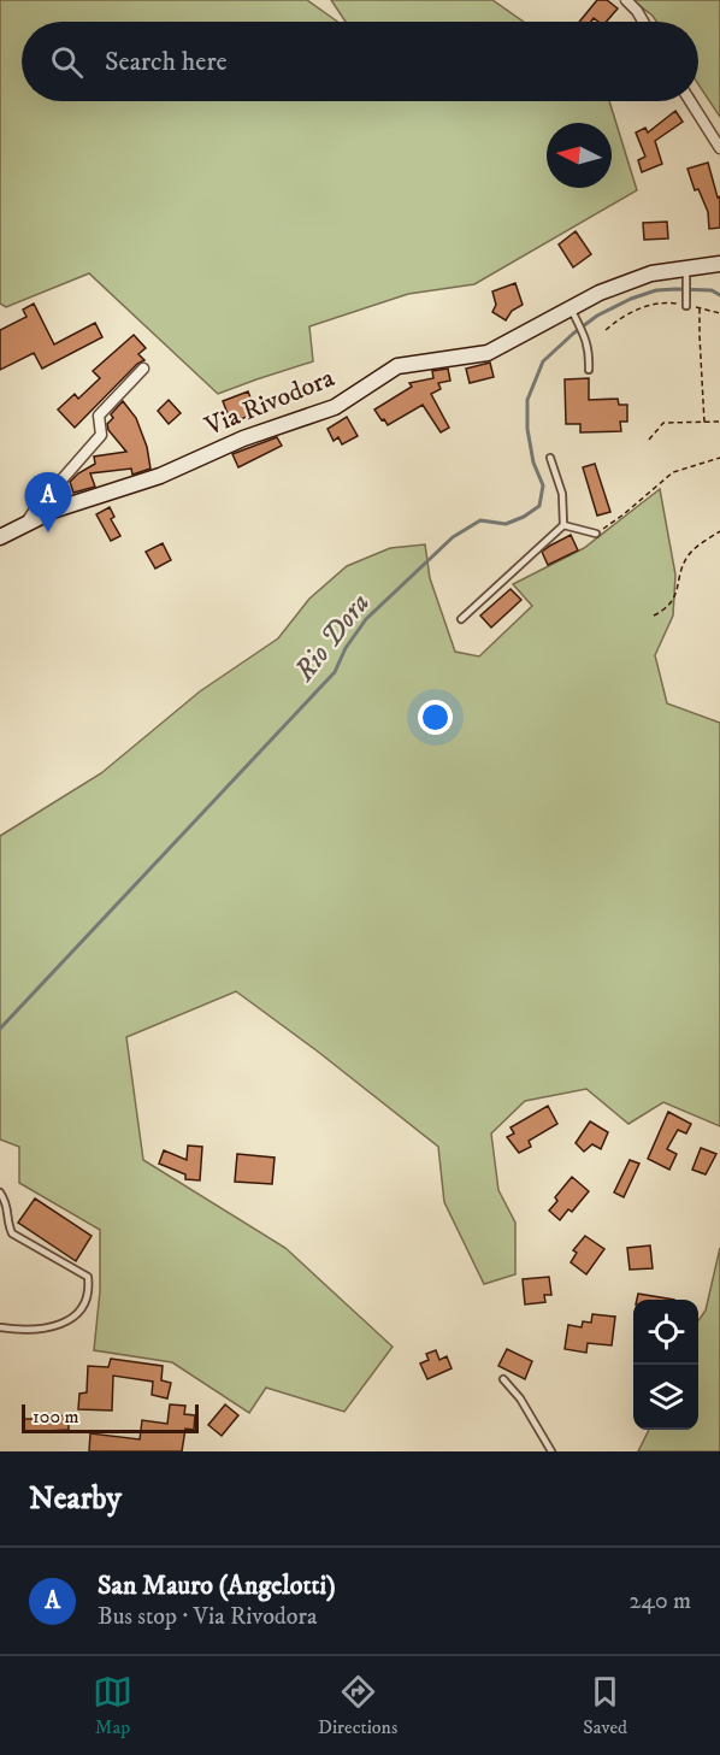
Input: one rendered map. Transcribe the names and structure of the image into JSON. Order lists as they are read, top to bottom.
{
  "streets": {
    "street": ["Via Rivodora"]
  },
  "water": ["Rio Dora"],
  "scale_bar": "100 m",
  "north": "left",
  "page": {
    "search": "Search here",
    "pins": "A",
    "scale": "100 m",
    "heading": "Nearby",
    "list": [
      {
        "mark": "A",
        "name": "San Mauro (Angelotti)",
        "note": "Bus stop · Via Rivodora",
        "value": "240 m"
      }
    ],
    "nav": ["Map", "Directions", "Saved"]
  }
}
